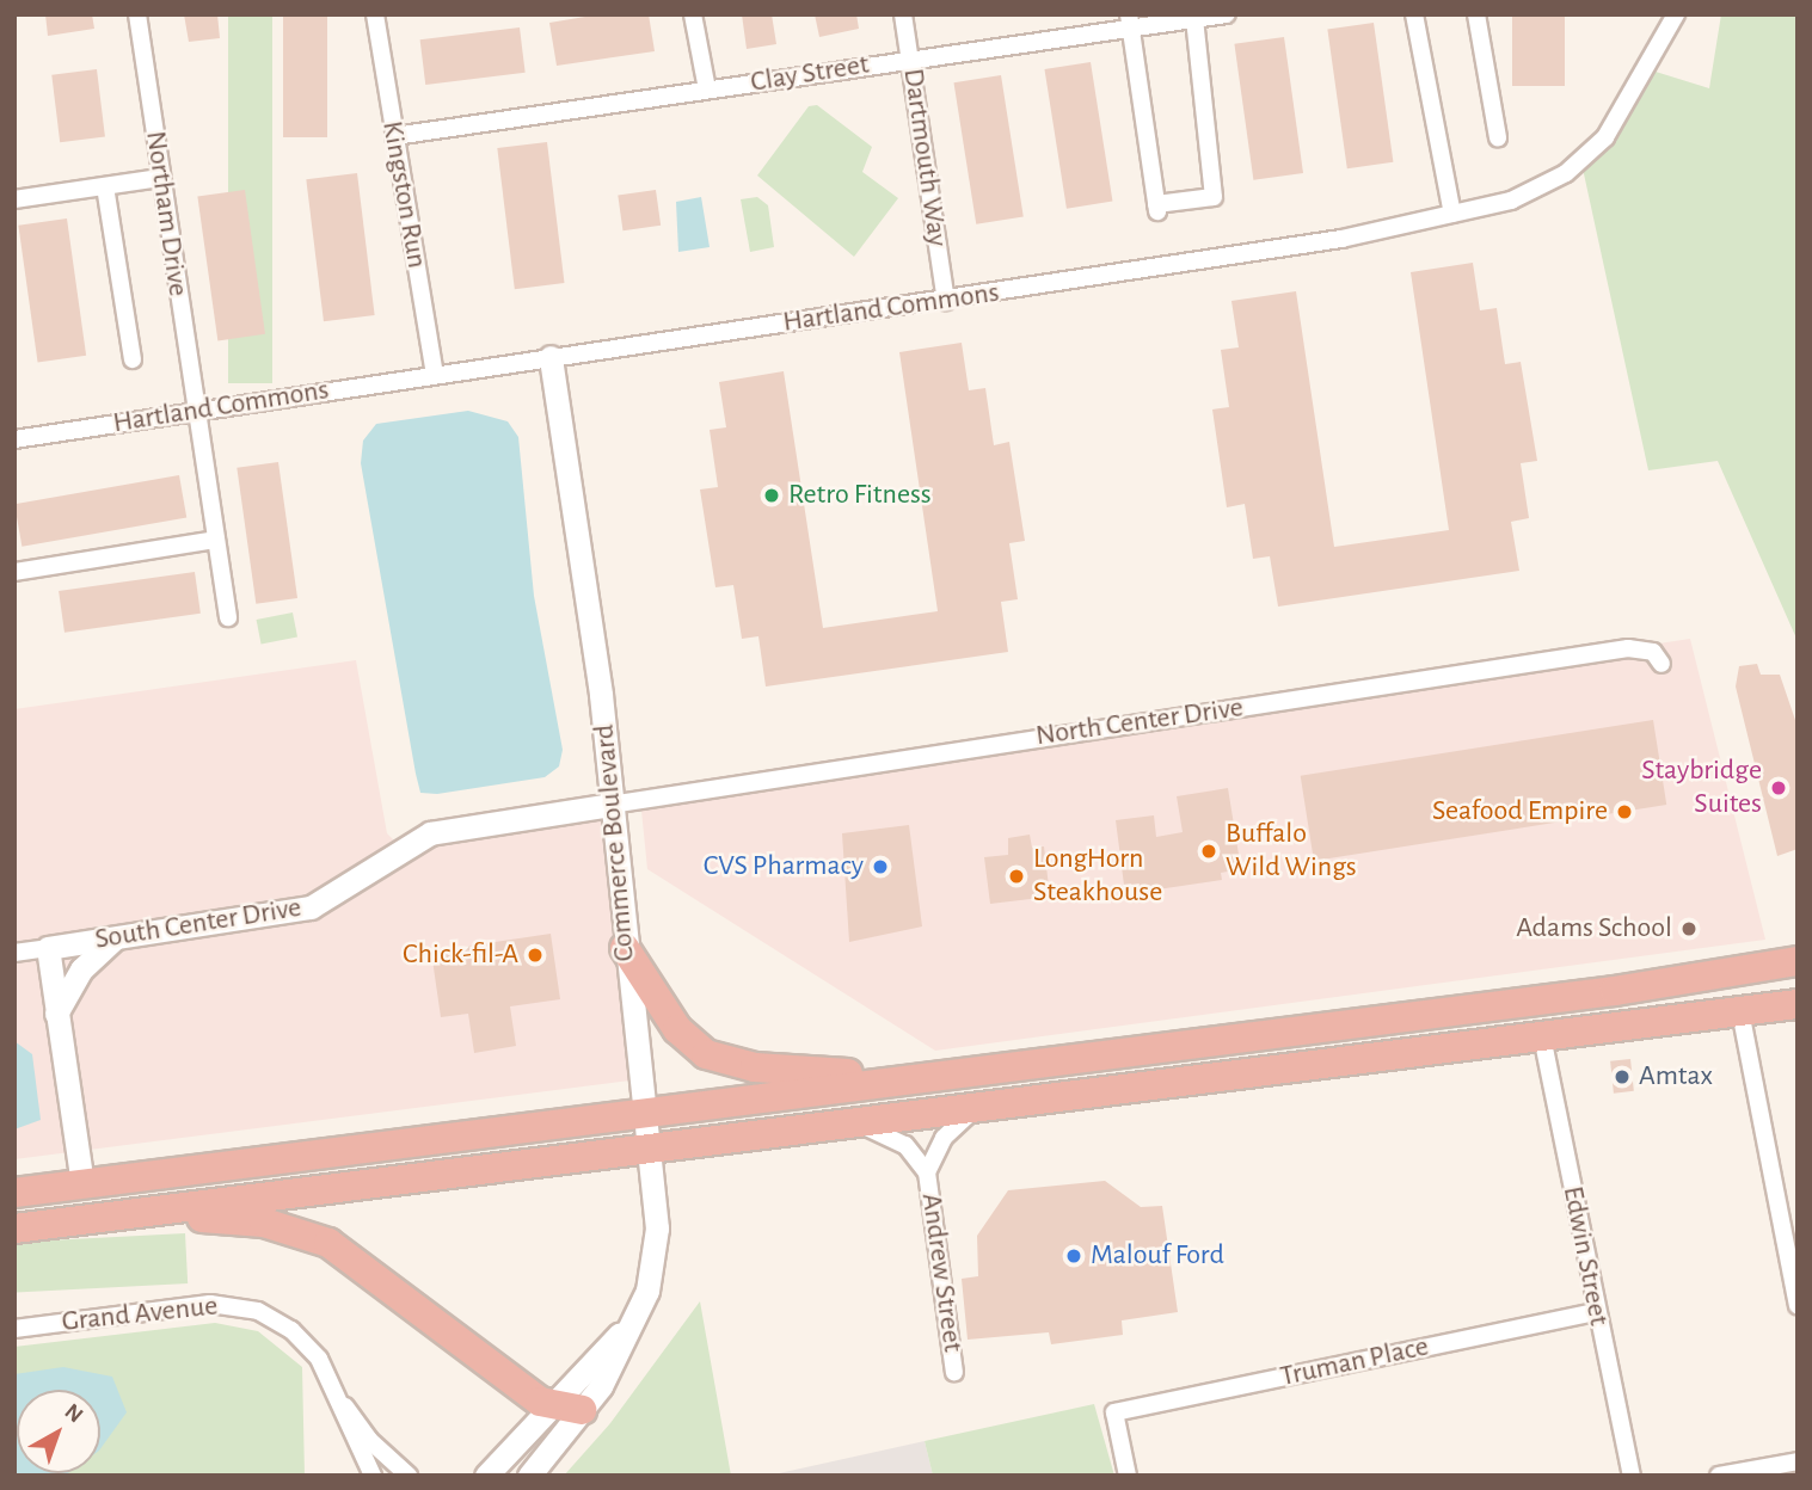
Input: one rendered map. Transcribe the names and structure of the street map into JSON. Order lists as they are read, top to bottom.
{
  "streets": {
    "street": [
      "Clay Street",
      "Dartmouth Way",
      "Kingston Run",
      "Northam Drive",
      "Hartland Commons",
      "North Center Drive",
      "Commerce Boulevard",
      "South Center Drive",
      "Edwin Street",
      "Andrew Street",
      "Grand Avenue",
      "Truman Place"
    ]
  },
  "crossings": [
    ["Clay Street", "Dartmouth Way"],
    ["Clay Street", "Kingston Run"],
    ["Dartmouth Way", "Hartland Commons"],
    ["Kingston Run", "Hartland Commons"],
    ["Northam Drive", "Hartland Commons"],
    ["Hartland Commons", "Commerce Boulevard"],
    ["North Center Drive", "Commerce Boulevard"],
    ["North Center Drive", "South Center Drive"],
    ["Commerce Boulevard", "South Center Drive"],
    ["Edwin Street", "Truman Place"]
  ],
  "places": [
    "Retro Fitness",
    "Staybridge Suites",
    "Seafood Empire",
    "Buffalo Wild Wings",
    "CVS Pharmacy",
    "LongHorn Steakhouse",
    "Adams School",
    "Chick-fil-A",
    "Amtax",
    "Malouf Ford"
  ],
  "north": "top right"
}
